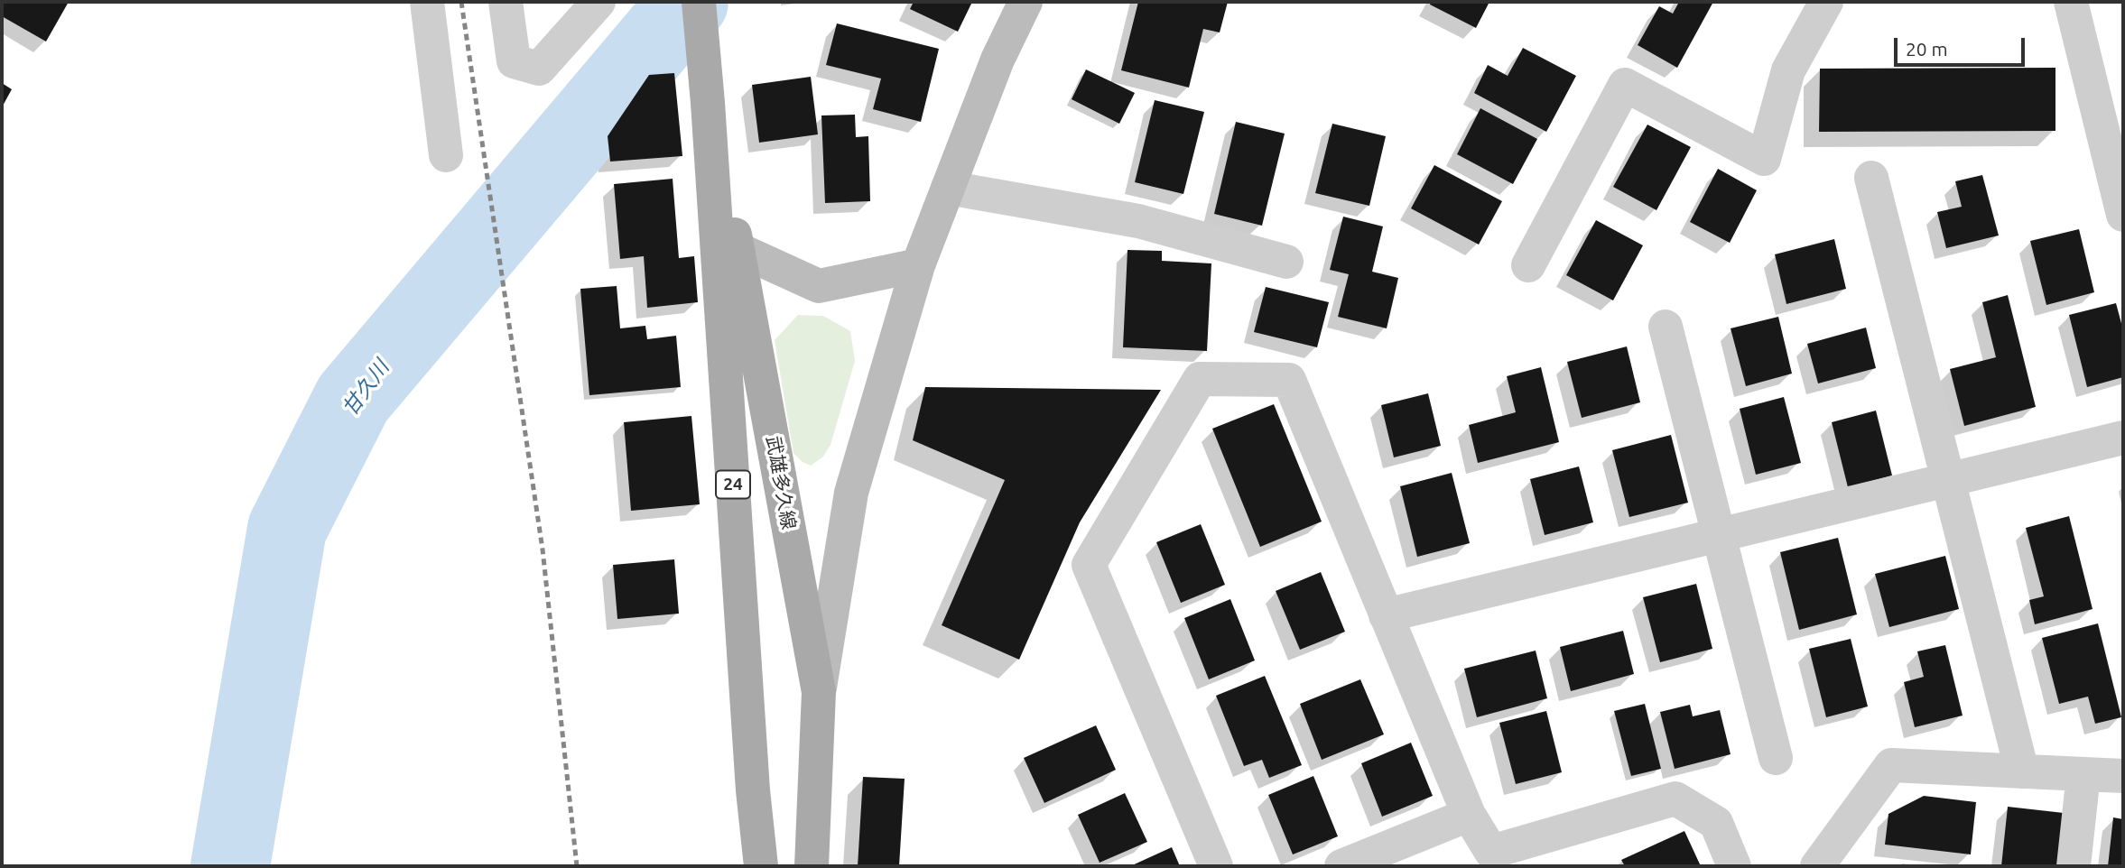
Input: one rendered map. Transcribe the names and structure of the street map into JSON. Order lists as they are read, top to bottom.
{
  "streets": {
    "main road": ["武雄多久線", "24"]
  },
  "water": ["甘久川"],
  "scale_bar": "20 m"
}
